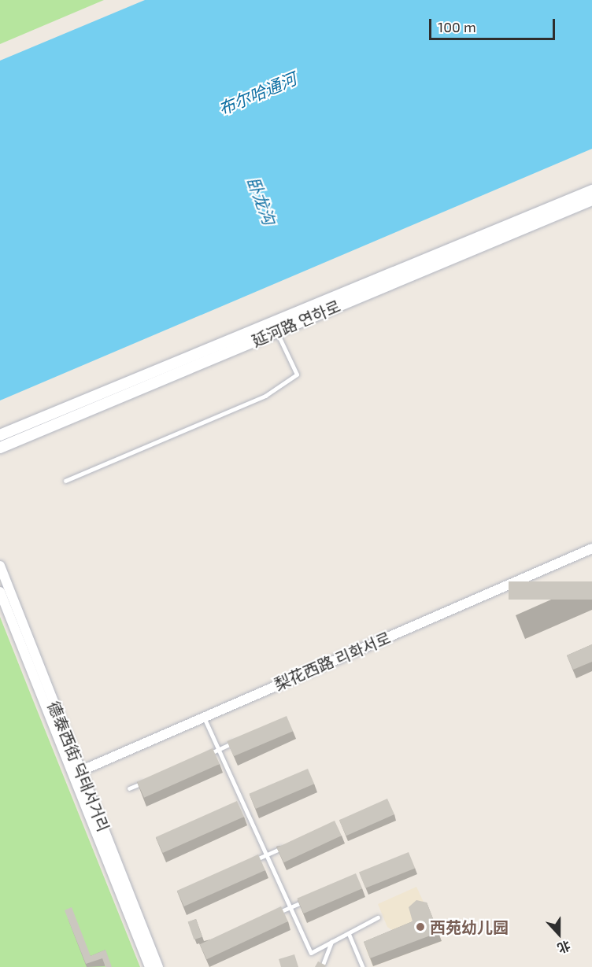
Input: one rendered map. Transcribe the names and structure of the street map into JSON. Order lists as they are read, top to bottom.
{
  "streets": {
    "main road": ["延河路 연하로"],
    "street": ["梨花西路 리화서로", "德泰西街 덕태서거리"]
  },
  "crossings": [
    ["梨花西路 리화서로", "德泰西街 덕태서거리"]
  ],
  "water": ["布尔哈通河", "卧龙沟"],
  "places": ["西苑幼儿园"],
  "scale_bar": "100 m",
  "north": "bottom"
}
